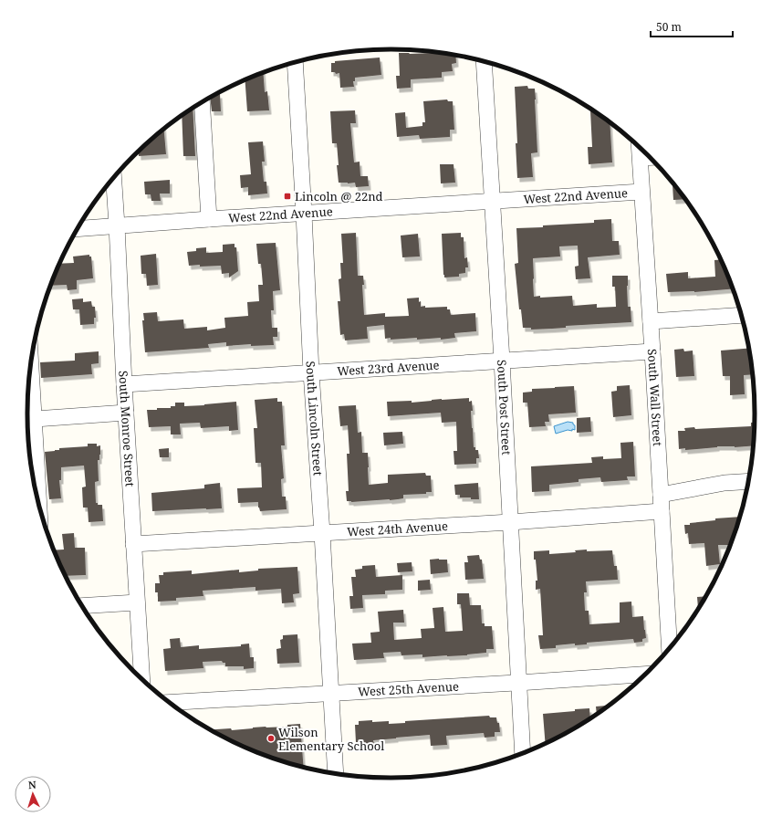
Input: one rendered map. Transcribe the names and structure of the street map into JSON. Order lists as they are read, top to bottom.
{
  "streets": {
    "street": [
      "West 22nd Avenue",
      "West 23rd Avenue",
      "South Wall Street",
      "South Post Street",
      "South Lincoln Street",
      "South Monroe Street",
      "West 24th Avenue",
      "West 25th Avenue"
    ]
  },
  "crossings": [
    ["West 22nd Avenue", "South Wall Street"],
    ["West 22nd Avenue", "South Post Street"],
    ["West 22nd Avenue", "South Lincoln Street"],
    ["West 22nd Avenue", "South Monroe Street"],
    ["West 23rd Avenue", "South Wall Street"],
    ["West 23rd Avenue", "South Post Street"],
    ["West 23rd Avenue", "South Lincoln Street"],
    ["West 23rd Avenue", "South Monroe Street"],
    ["South Wall Street", "West 24th Avenue"],
    ["South Post Street", "West 24th Avenue"],
    ["South Post Street", "West 25th Avenue"],
    ["South Lincoln Street", "West 24th Avenue"],
    ["South Lincoln Street", "West 25th Avenue"],
    ["South Monroe Street", "West 24th Avenue"]
  ],
  "places": {
    "transit": ["Lincoln @ 22nd"],
    "other": ["Wilson Elementary School"]
  },
  "scale_bar": "50 m",
  "north": "top"
}
